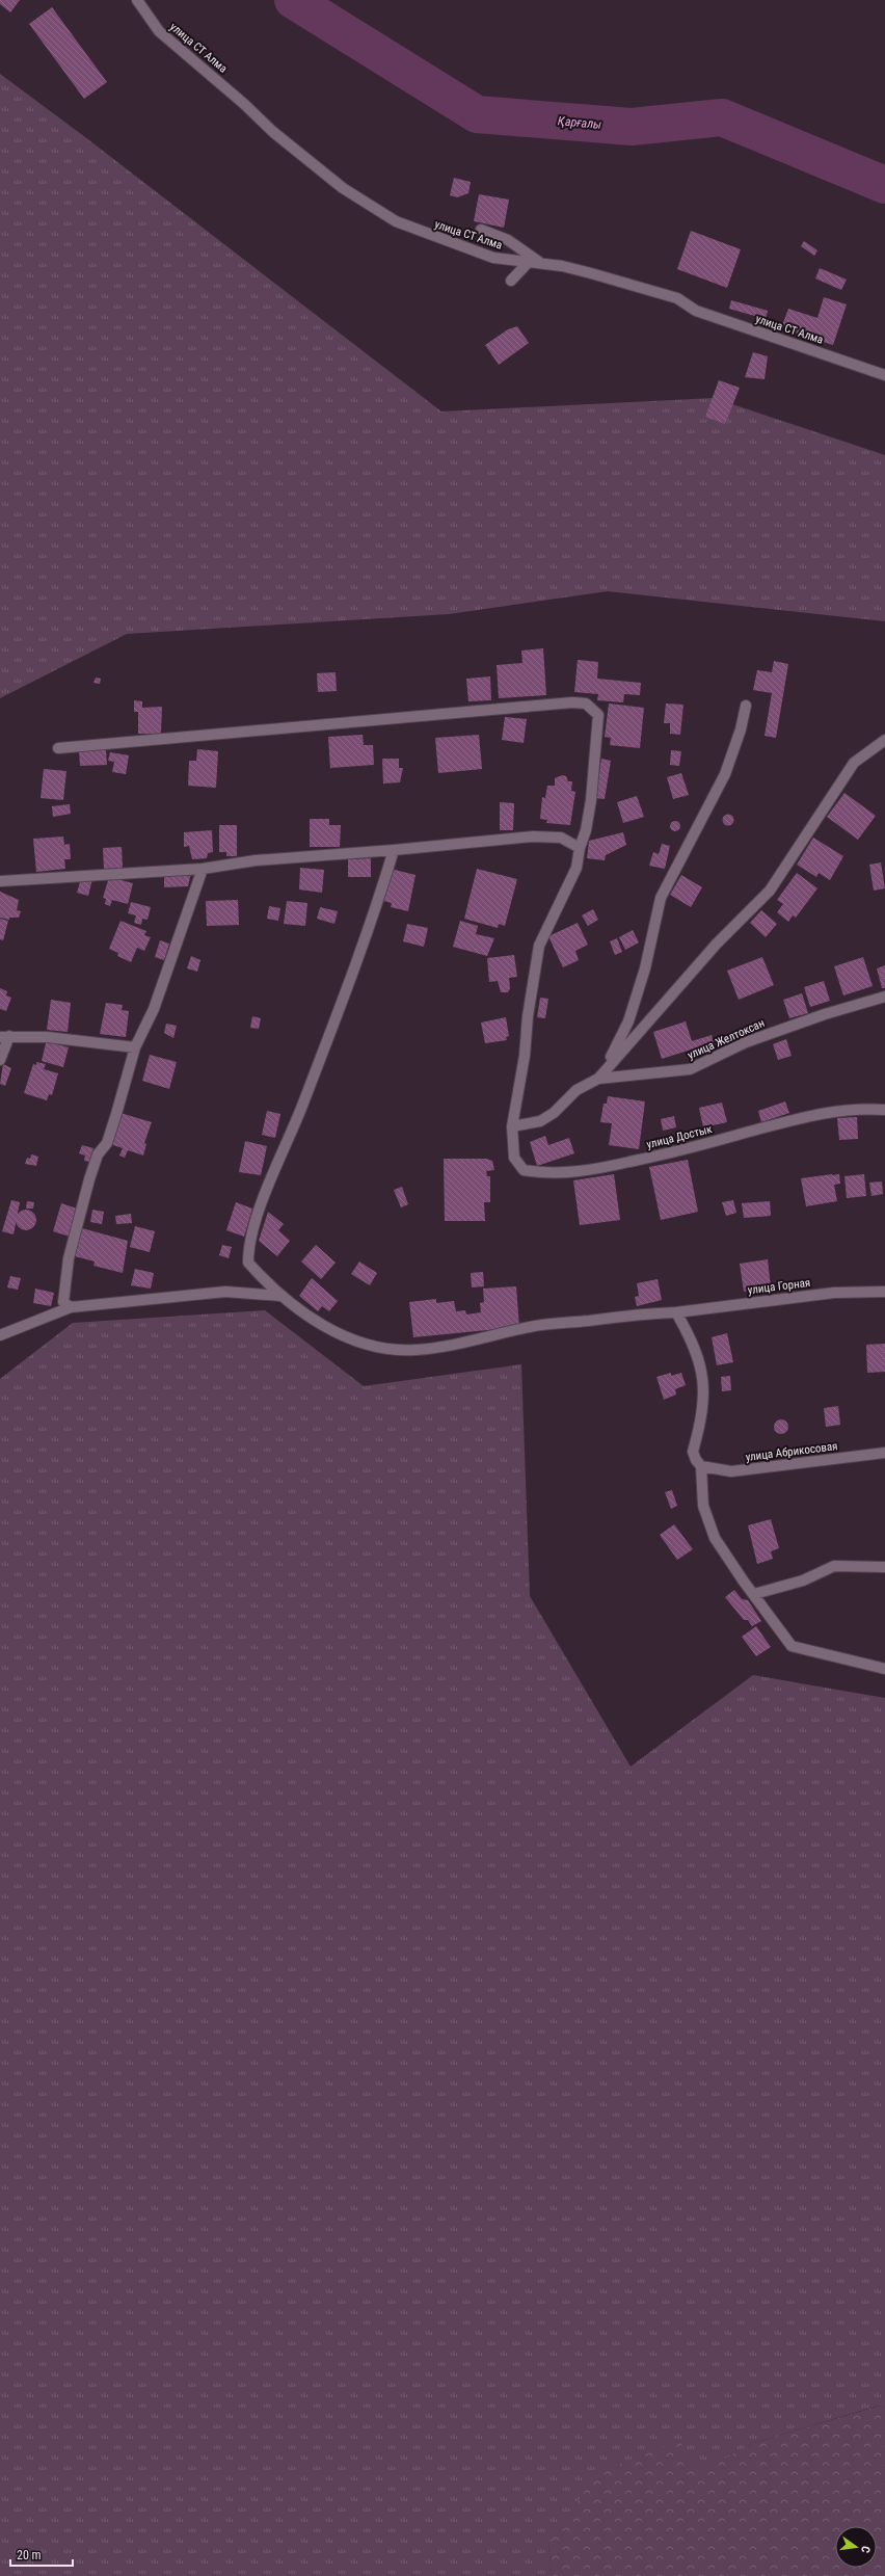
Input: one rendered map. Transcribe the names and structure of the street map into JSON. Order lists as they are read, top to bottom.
{
  "streets": {
    "street": [
      "улица СТ Алма",
      "улица Желтоксан",
      "улица Достык",
      "улица Горная",
      "улица Абрикосовая"
    ]
  },
  "crossings": [
    ["улица Желтоксан", "улица Достык"]
  ],
  "water": ["Қарғалы"],
  "scale_bar": "20 m",
  "north": "right"
}
